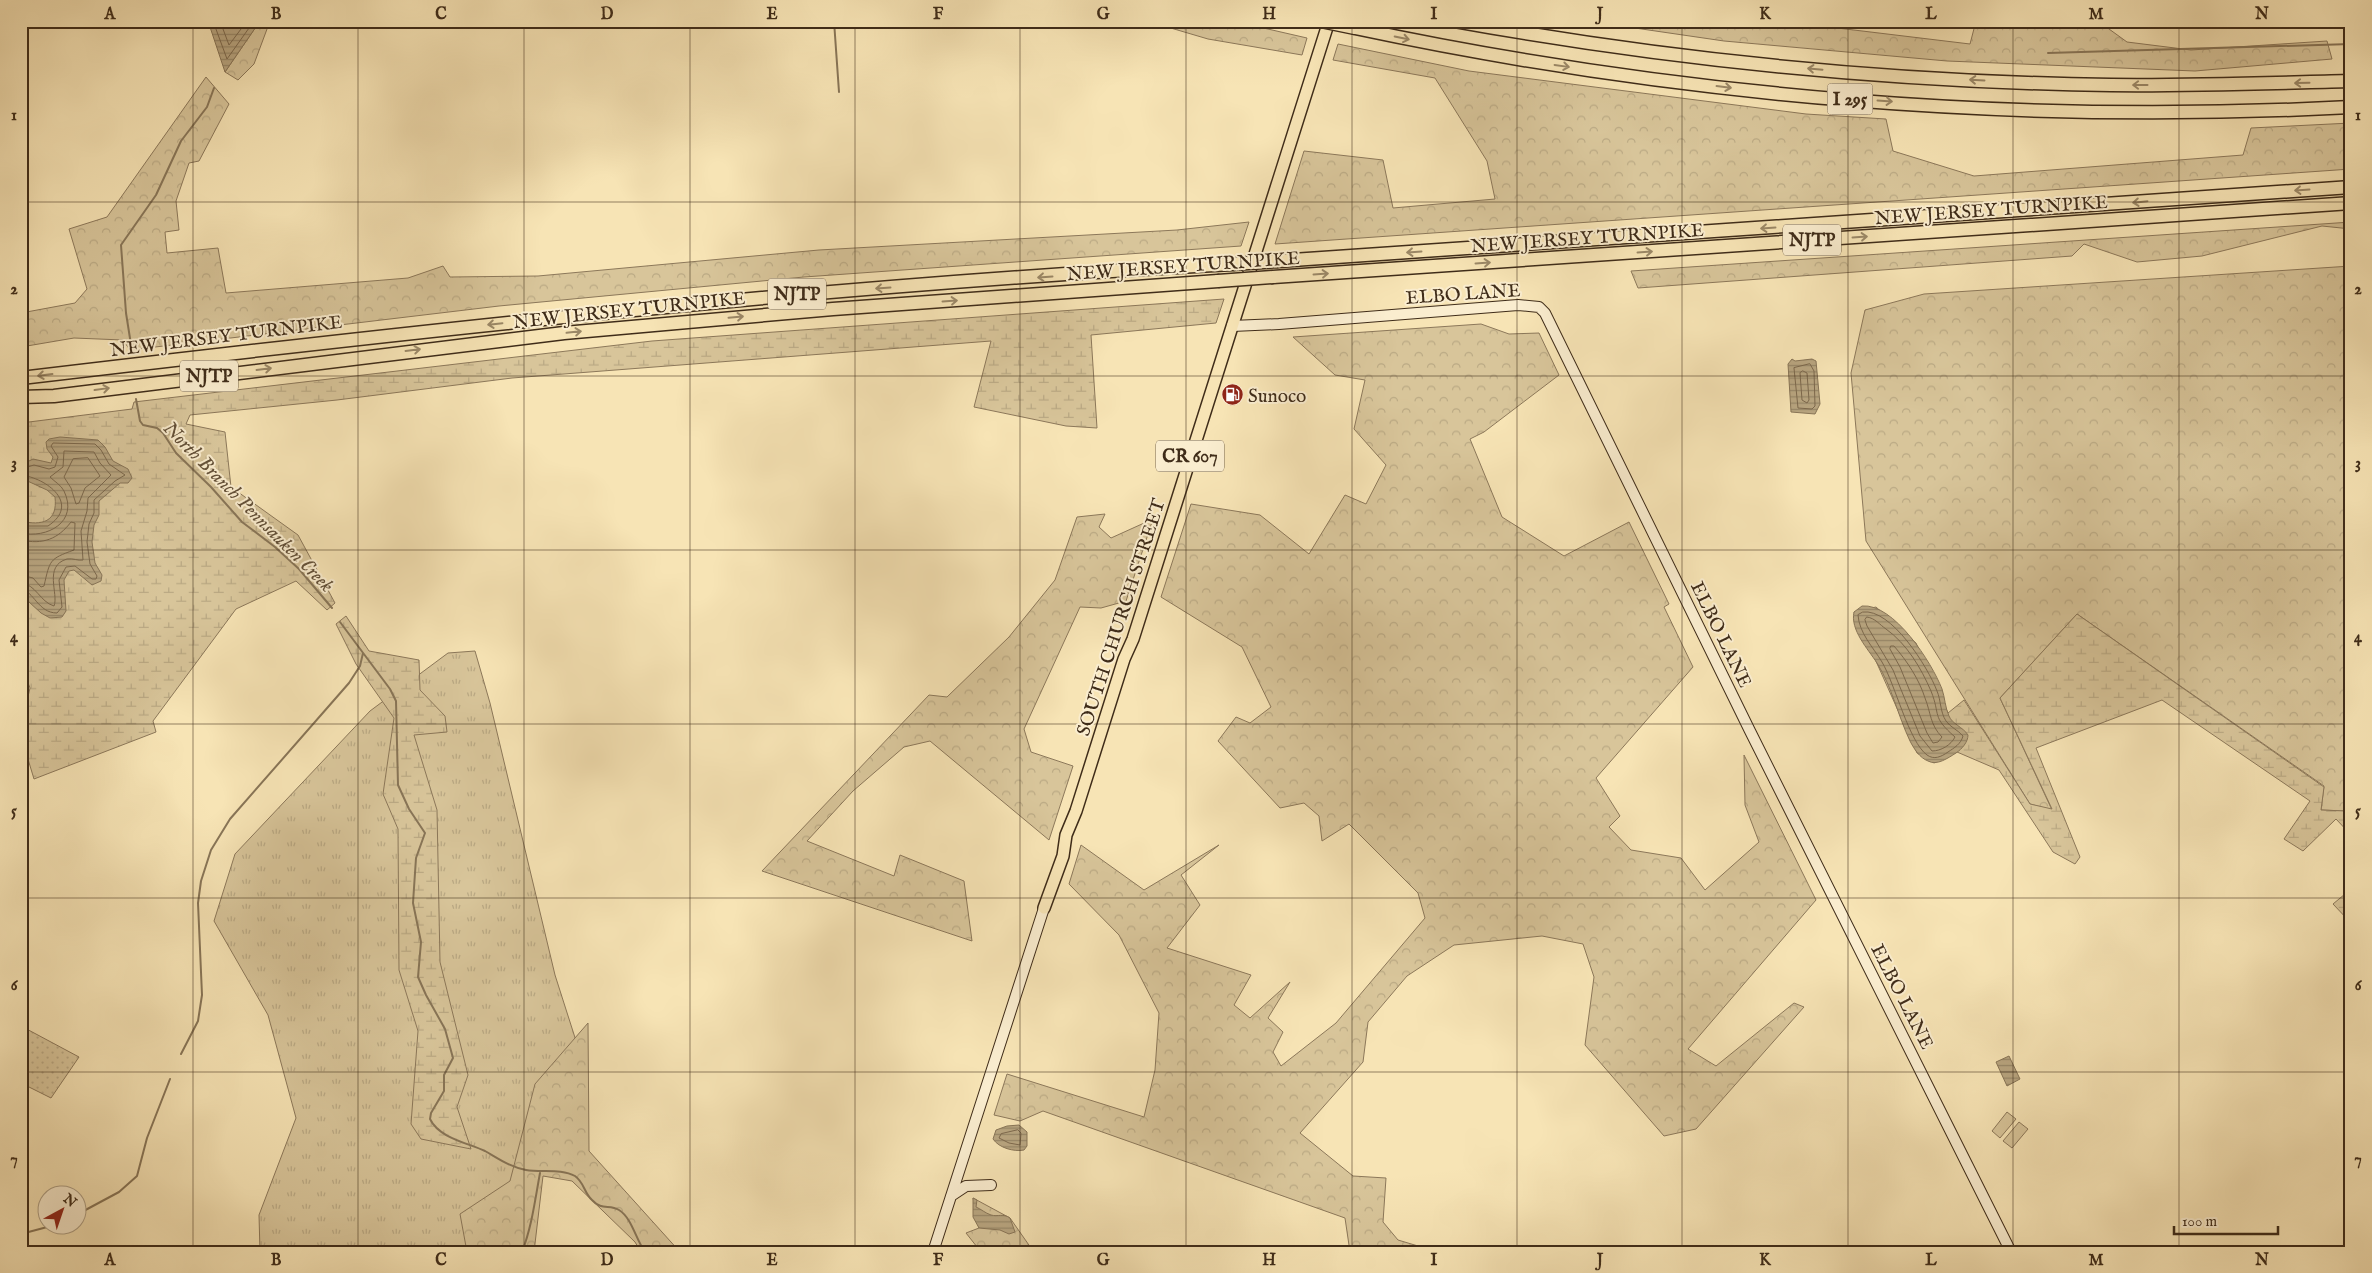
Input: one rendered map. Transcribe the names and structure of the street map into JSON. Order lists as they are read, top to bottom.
{
  "streets": {
    "highway": ["I 295", "NEW JERSEY TURNPIKE", "NJTP"],
    "main road": ["CR 607", "SOUTH CHURCH STREET"],
    "street": ["ELBO LANE"]
  },
  "crossings": [
    ["ELBO LANE", "SOUTH CHURCH STREET"]
  ],
  "water": ["North Branch Pennsauken Creek"],
  "places": {
    "fuel station": ["Sunoco"]
  },
  "scale_bar": "100 m",
  "north": "top right",
  "grid": {
    "columns": [
      "A",
      "B",
      "C",
      "D",
      "E",
      "F",
      "G",
      "H",
      "I",
      "J",
      "K",
      "L",
      "M",
      "N"
    ],
    "rows": [
      "1",
      "2",
      "3",
      "4",
      "5",
      "6",
      "7"
    ]
  }
}
